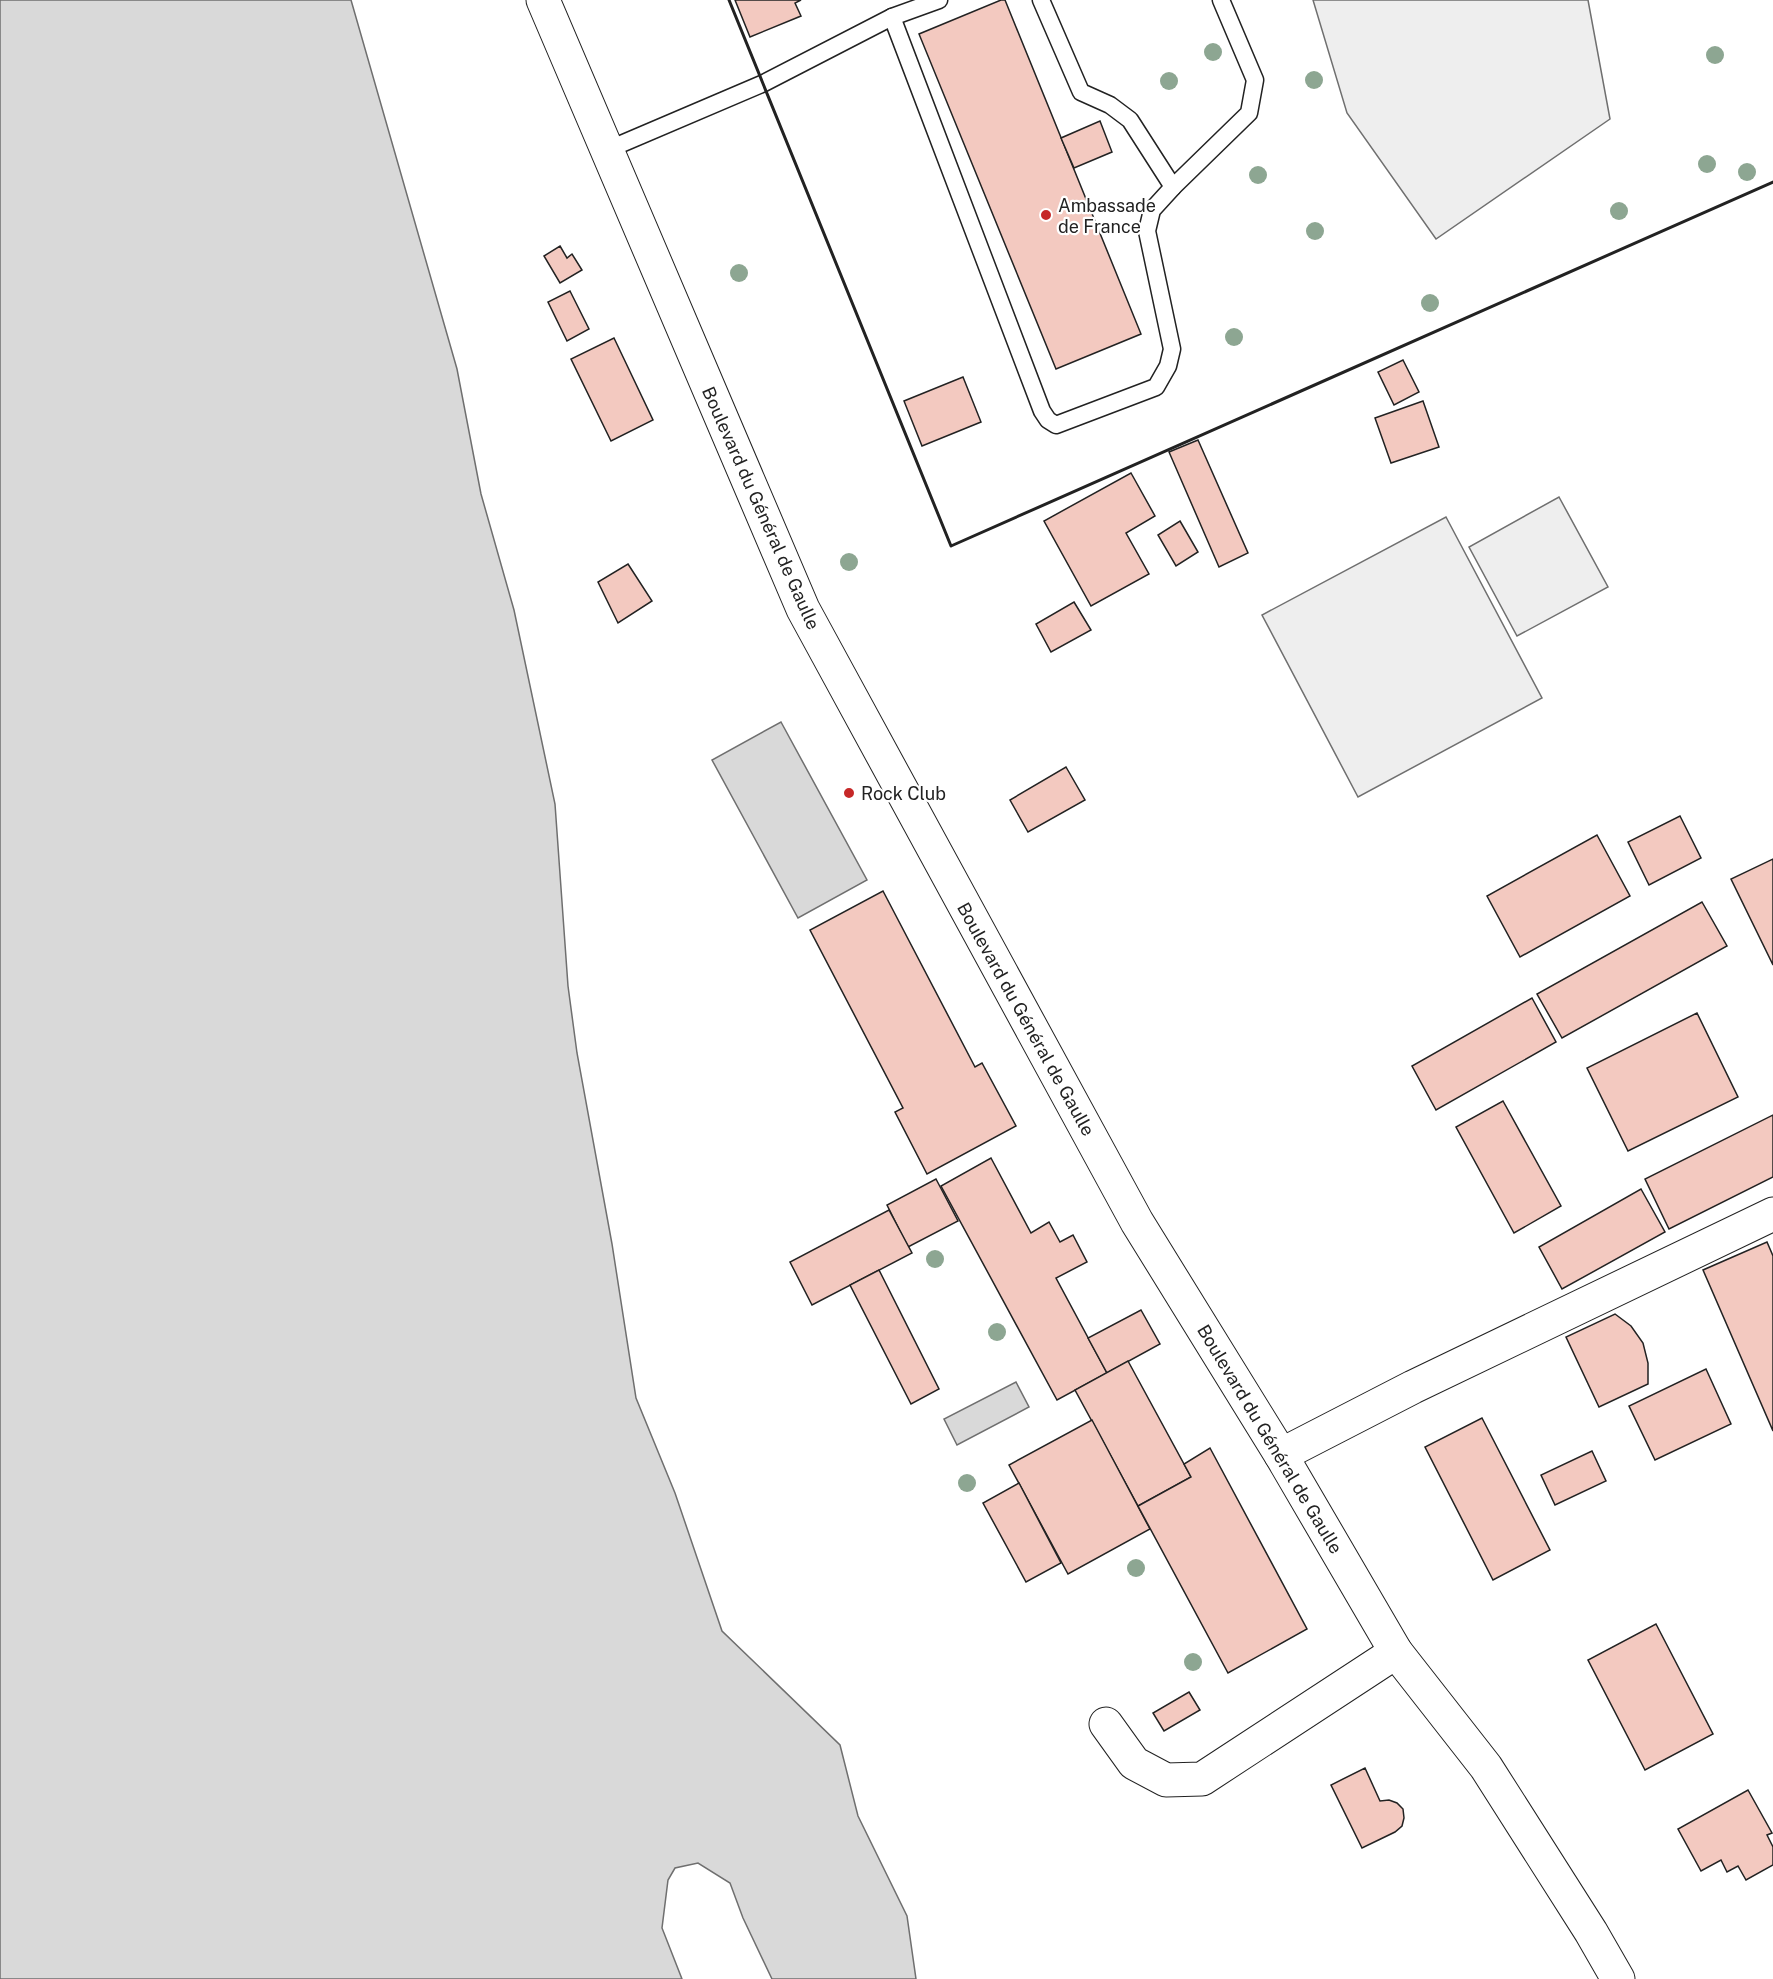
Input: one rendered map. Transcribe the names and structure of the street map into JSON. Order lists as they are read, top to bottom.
{
  "streets": {
    "main road": ["Boulevard du Général de Gaulle"]
  },
  "places": ["Ambassade de France", "Rock Club"]
}
